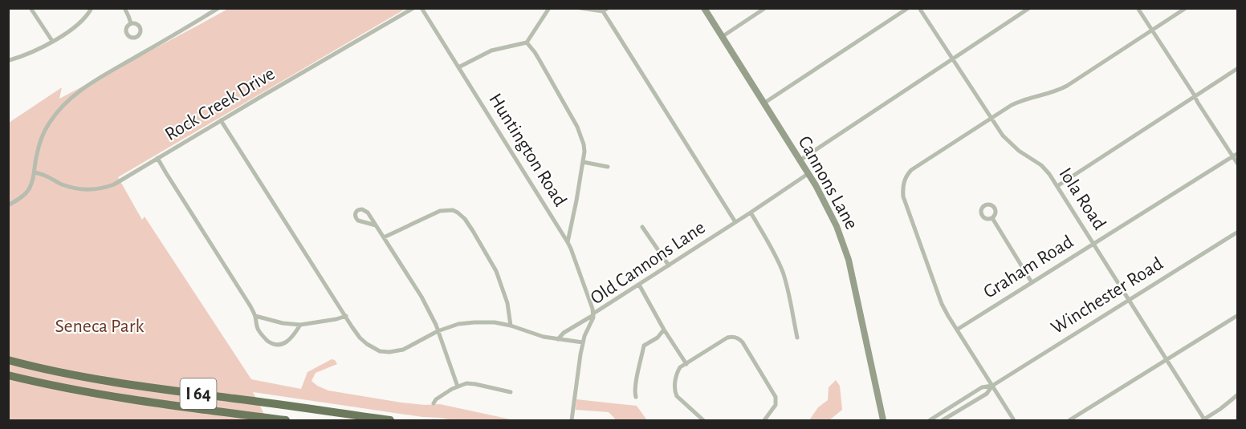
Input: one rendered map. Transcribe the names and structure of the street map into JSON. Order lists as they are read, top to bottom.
{
  "streets": {
    "highway": ["I 64"],
    "main road": ["Cannons Lane"],
    "street": [
      "Rock Creek Drive",
      "Huntington Road",
      "Iola Road",
      "Old Cannons Lane",
      "Graham Road",
      "Winchester Road"
    ]
  },
  "crossings": [
    ["Huntington Road", "Old Cannons Lane"],
    ["Cannons Lane", "Old Cannons Lane"],
    ["Iola Road", "Graham Road"],
    ["Iola Road", "Winchester Road"]
  ],
  "parks": ["Seneca Park"]
}
